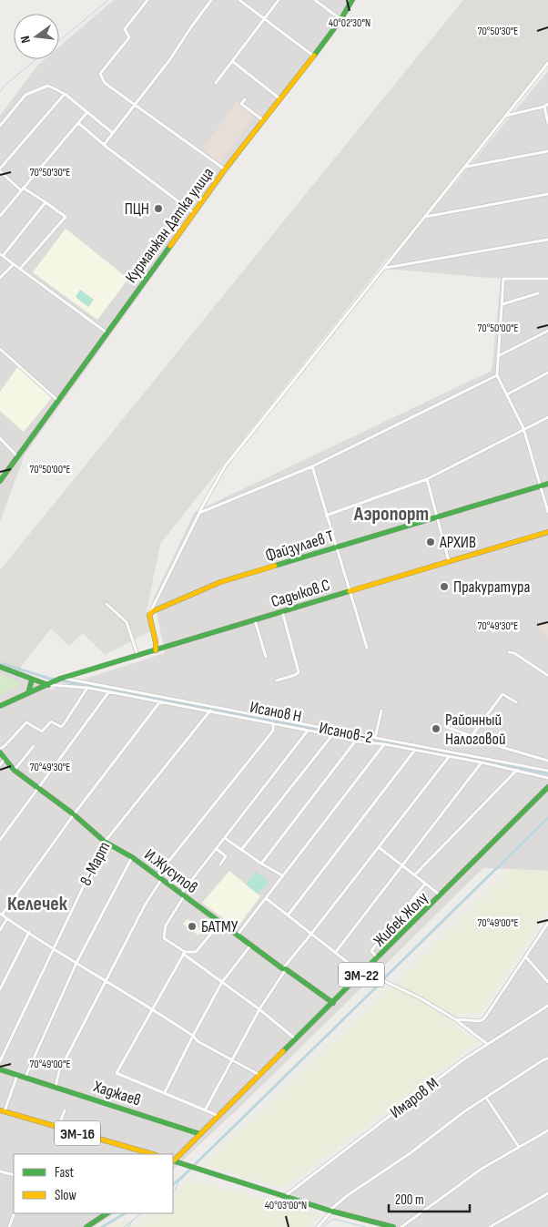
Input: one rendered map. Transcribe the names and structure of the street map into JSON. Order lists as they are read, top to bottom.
{
  "streets": {
    "main road": [
      "Курманжан Датка улица",
      "Файзулаев Т",
      "Садыков.С",
      "Исанов Н",
      "И.Жусупов",
      "Жибек Жолу",
      "ЭМ-22",
      "Хаджаев",
      "ЭМ-16"
    ],
    "street": ["Исанов-2", "8-Март", "Имаров М"]
  },
  "crossings": [
    ["Садыков.С", "Исанов Н"],
    ["Садыков.С", "Исанов-2"],
    ["Исанов Н", "8-Март"],
    ["8-Март", "И.Жусупов"],
    ["И.Жусупов", "Жибек Жолу"],
    ["Жибек Жолу", "Хаджаев"]
  ],
  "districts": ["Аэропорт", "Келечек"],
  "places": [
    "ПЦН",
    "АРХИВ",
    "Пракуратура",
    "Районный Налоговой",
    "БАТМУ"
  ],
  "legend": ["Fast", "Slow"],
  "scale_bar": "200 m",
  "north": "left",
  "coordinates": [
    "40°02'30\"N",
    "70°50'30\"E",
    "70°50'00\"E",
    "70°49'30\"E",
    "70°49'00\"E",
    "40°03'00\"N"
  ]
}
